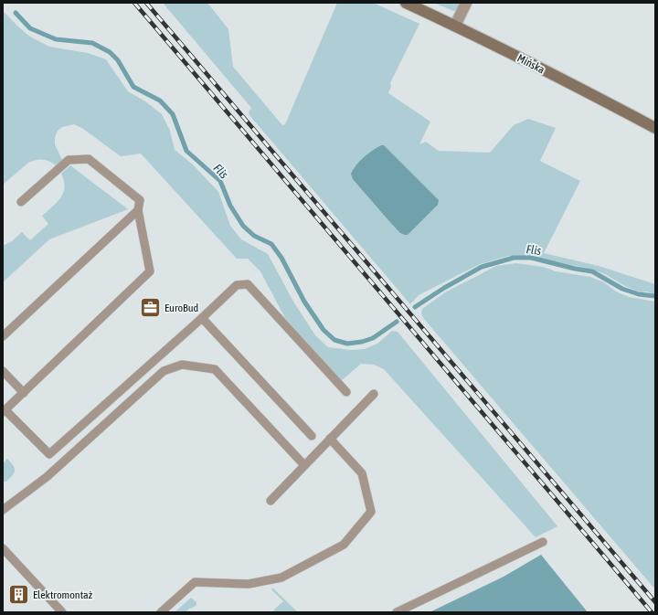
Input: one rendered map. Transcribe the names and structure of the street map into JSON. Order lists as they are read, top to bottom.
{
  "streets": {
    "street": ["Mińska"]
  },
  "water": ["Flis"],
  "places": {
    "office": ["EuroBud"],
    "building": ["Elektromontaż"]
  }
}
